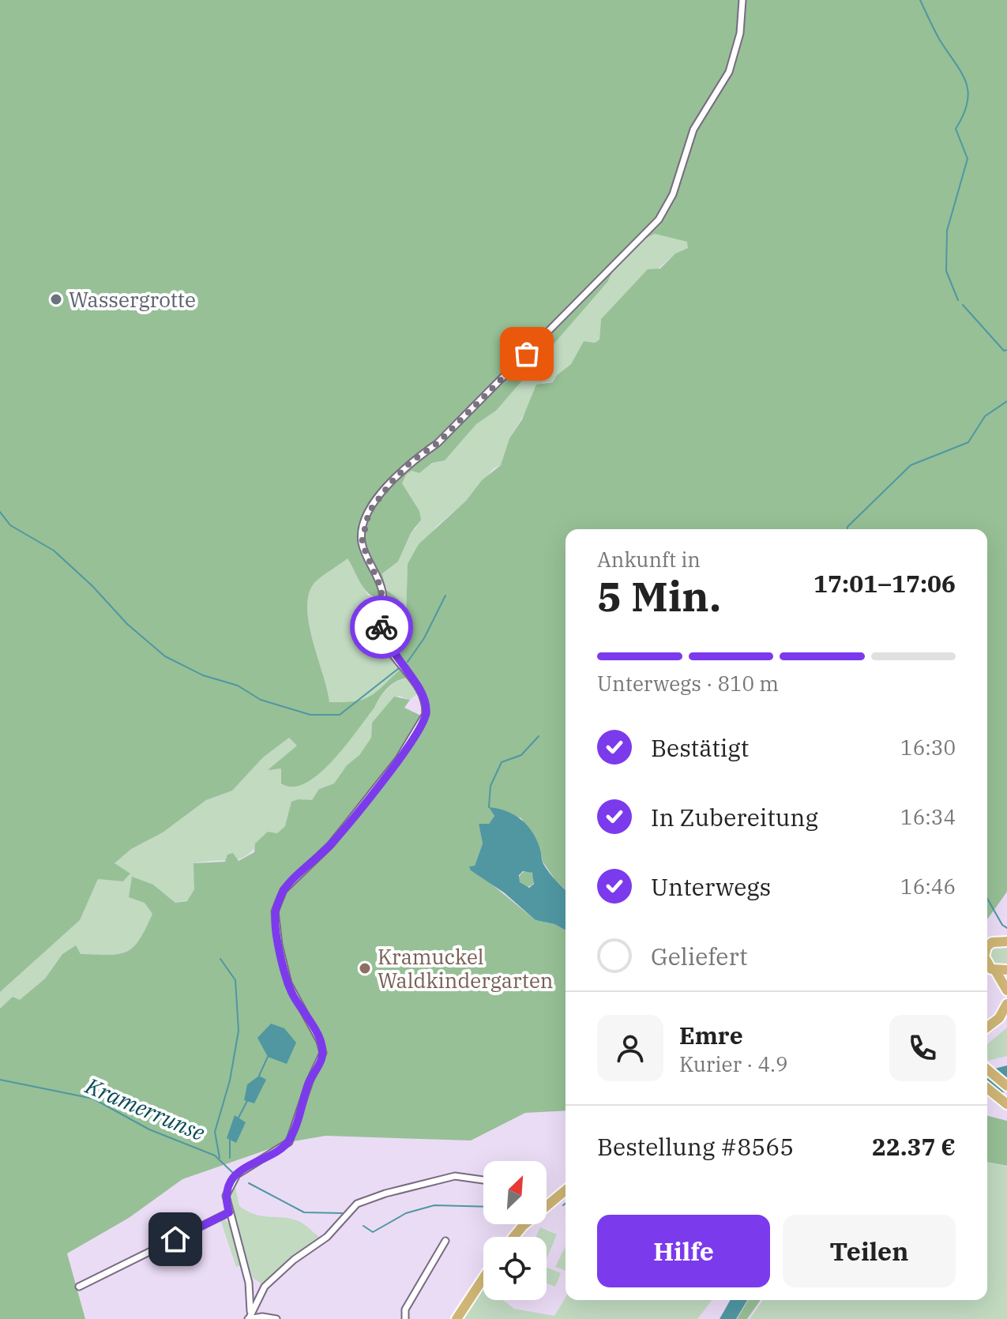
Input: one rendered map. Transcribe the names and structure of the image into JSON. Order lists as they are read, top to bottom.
{
  "water": ["Kramerrunse"],
  "places": ["Wassergrotte", "Kramuckel Waldkindergarten"],
  "north": "top right",
  "page": {
    "heading": ["5 Min.", "Ankunft in", "17:01–17:06"],
    "panel": [
      "Emre",
      "Kurier · 4.9",
      "Bestellung #8565",
      "22.37 €"
    ],
    "bar": "Unterwegs · 810 m",
    "list": [
      ["Bestätigt", "16:30"],
      ["In Zubereitung", "16:34"],
      ["Unterwegs", "16:46"],
      "Geliefert"
    ],
    "buttons": ["Hilfe", "Teilen"]
  }
}
